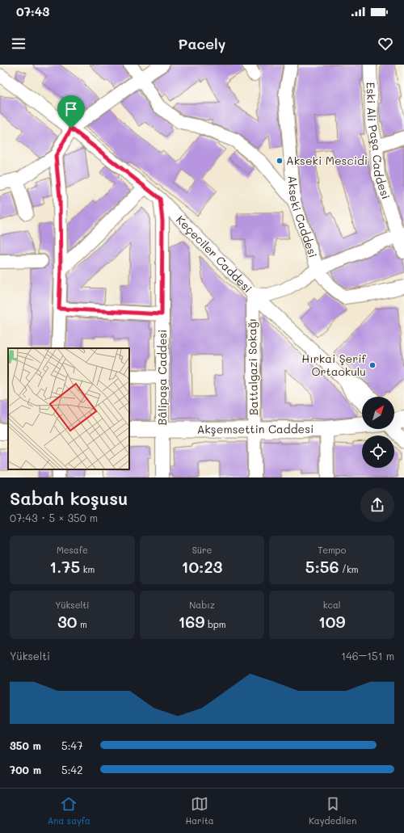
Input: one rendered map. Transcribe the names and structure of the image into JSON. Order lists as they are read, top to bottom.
{
  "streets": {
    "main road": ["Akşemsettin Caddesi"],
    "street": [
      "Eski Ali Paşa Caddesi",
      "Akseki Caddesi",
      "Keçeciler Caddesi",
      "Battalgazi Sokağı",
      "Bâlipaşa Caddesi"
    ]
  },
  "crossings": [
    ["Keçeciler Caddesi", "Battalgazi Sokağı"],
    ["Keçeciler Caddesi", "Bâlipaşa Caddesi"],
    ["Battalgazi Sokağı", "Akşemsettin Caddesi"],
    ["Bâlipaşa Caddesi", "Akşemsettin Caddesi"]
  ],
  "places": ["Akseki Mescidi", "Hırkai Şerif Ortaokulu"],
  "north": "top right",
  "page": {
    "status": "07:43",
    "header": "Pacely",
    "heading": ["Sabah koşusu", "07:43 · 5 × 350 m"],
    "stats": [
      ["Mesafe", "1.75 km"],
      ["Süre", "10:23"],
      ["Tempo", "5:56 /km"],
      ["Yükselti", "30 m"],
      ["Nabız", "169 bpm"],
      ["kcal", "109"]
    ],
    "chart": ["Yükselti", "146–151 m"],
    "list": [
      {
        "name": "350 m",
        "note": "5:47"
      },
      {
        "name": "700 m",
        "note": "5:42"
      }
    ],
    "tabs": ["Ana sayfa", "Harita", "Kaydedilen"]
  }
}
